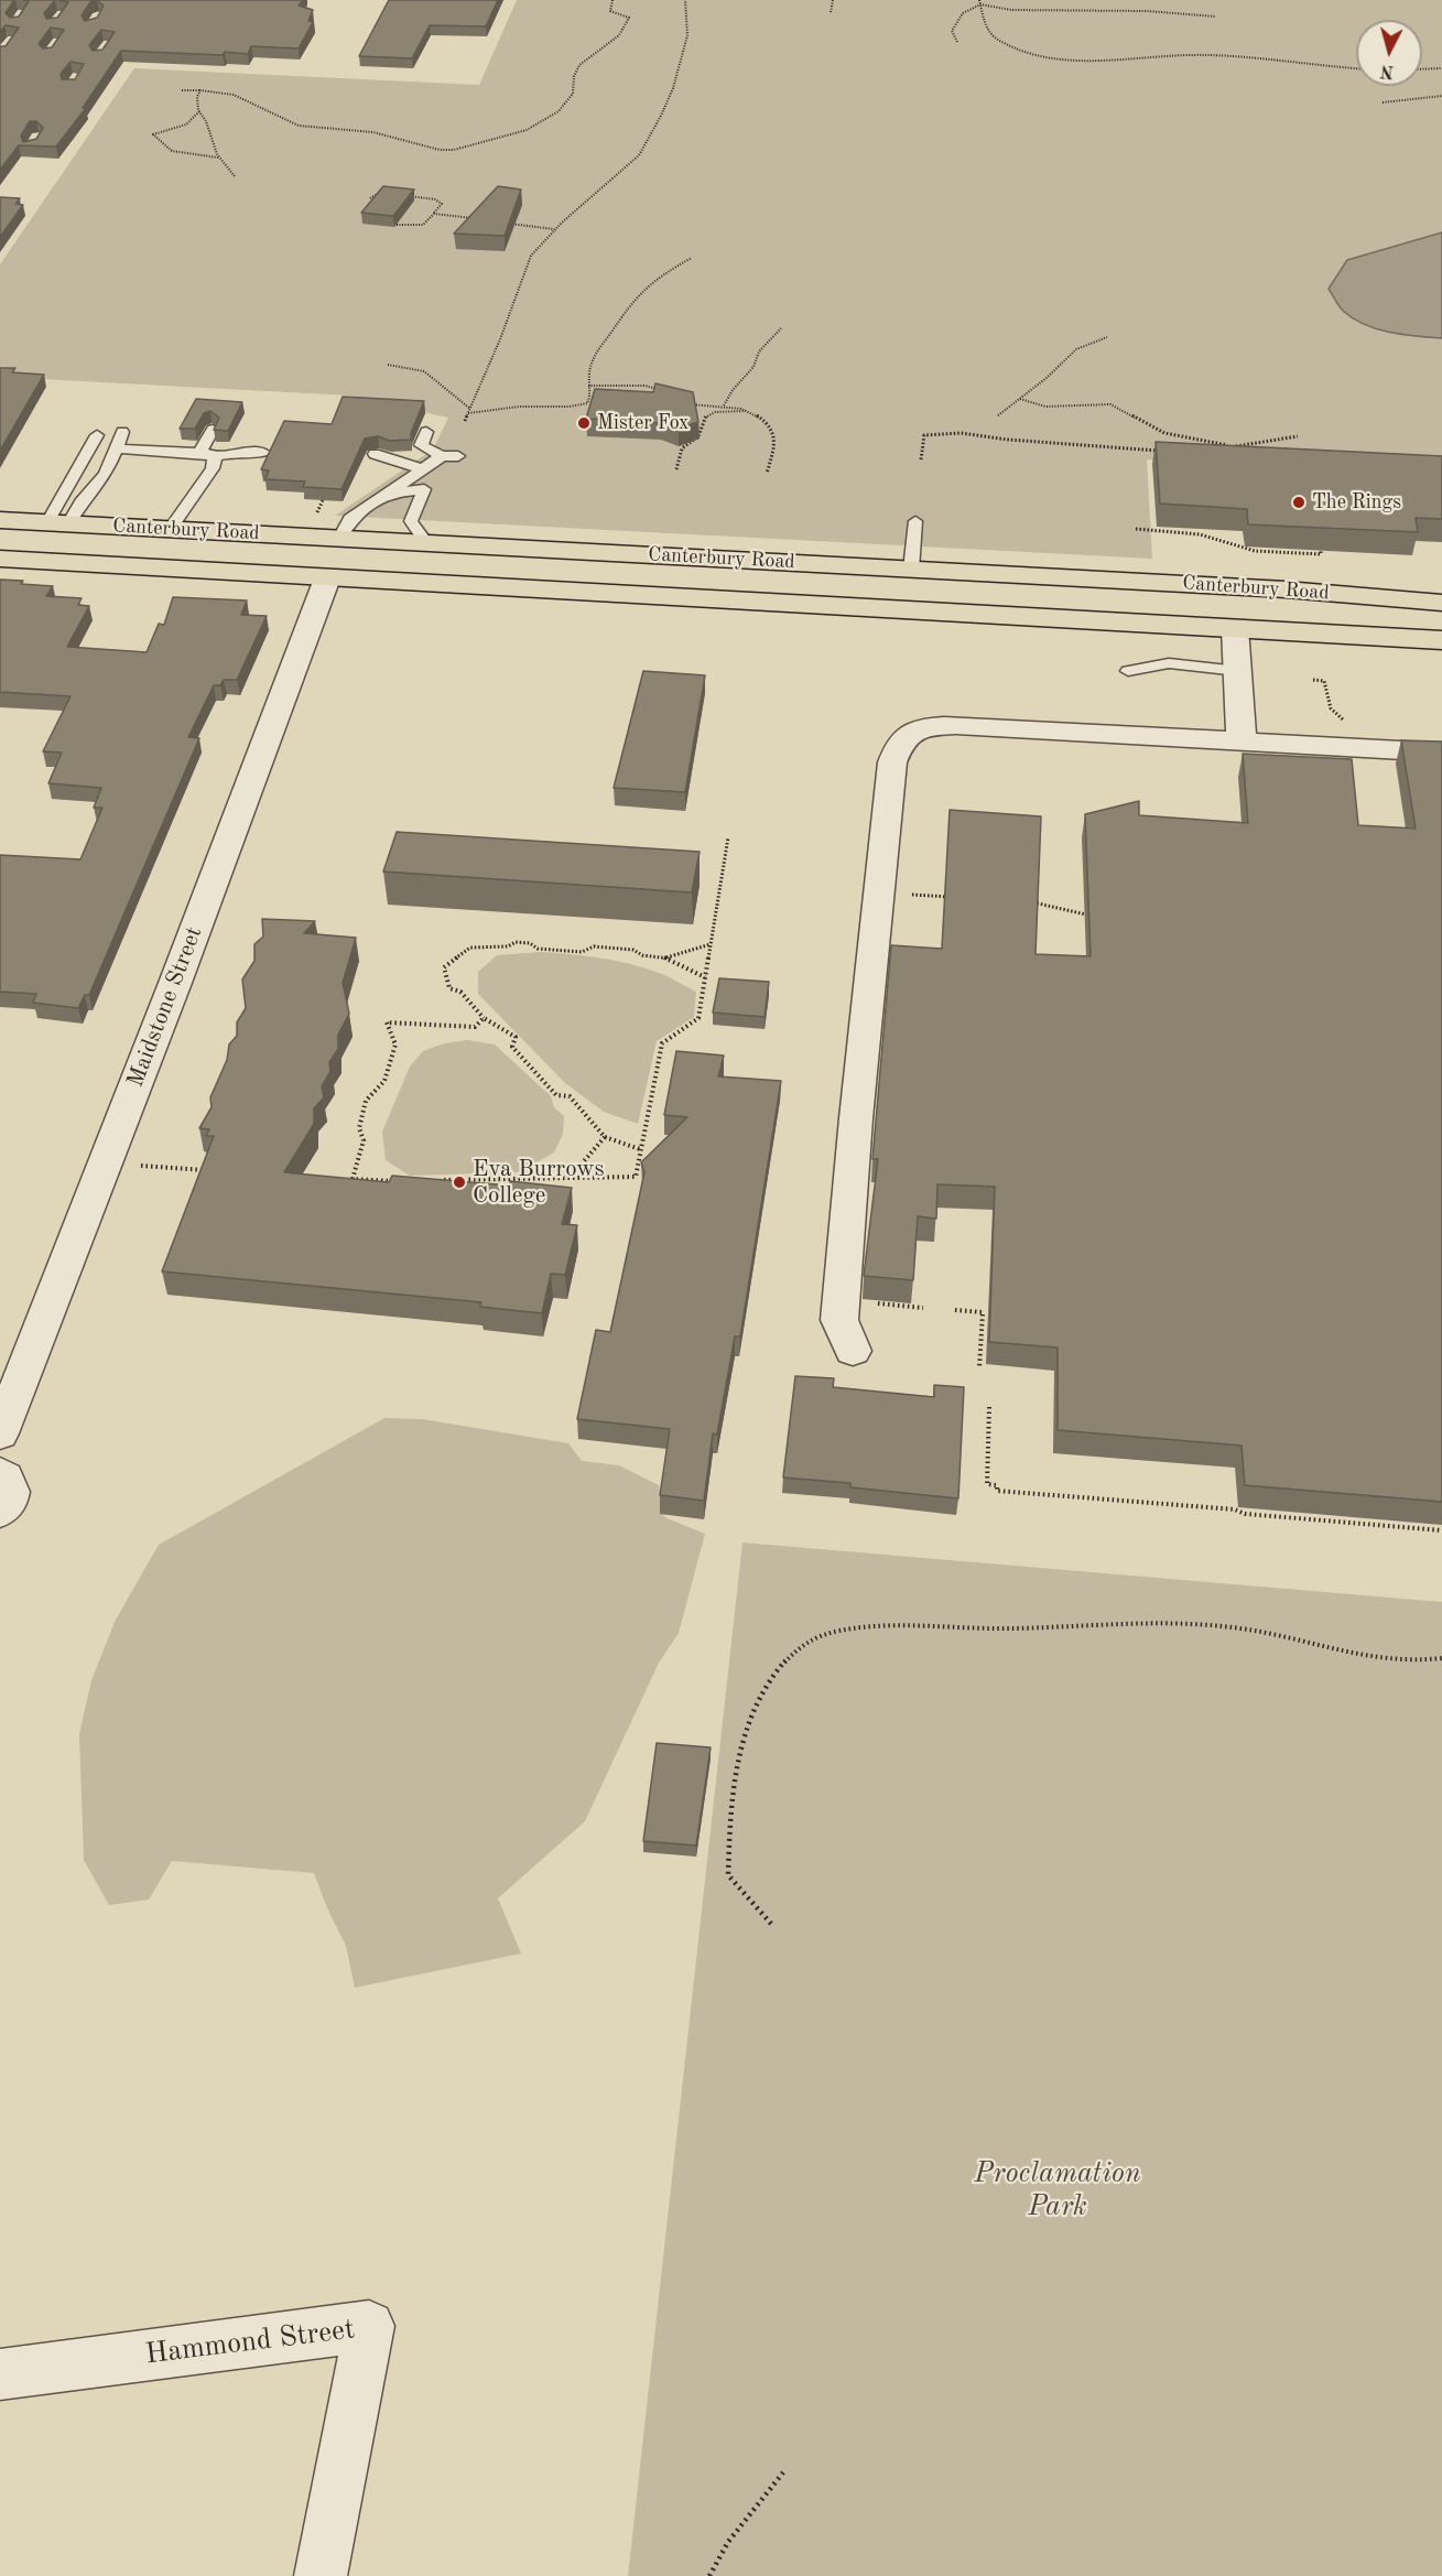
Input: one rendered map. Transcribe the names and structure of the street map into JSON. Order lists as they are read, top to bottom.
{
  "streets": {
    "main road": ["Canterbury Road"],
    "street": ["Maidstone Street", "Hammond Street"]
  },
  "crossings": [
    ["Canterbury Road", "Maidstone Street"]
  ],
  "parks": ["Proclamation Park"],
  "places": ["Mister Fox", "The Rings", "Eva Burrows College"],
  "north": "bottom"
}
